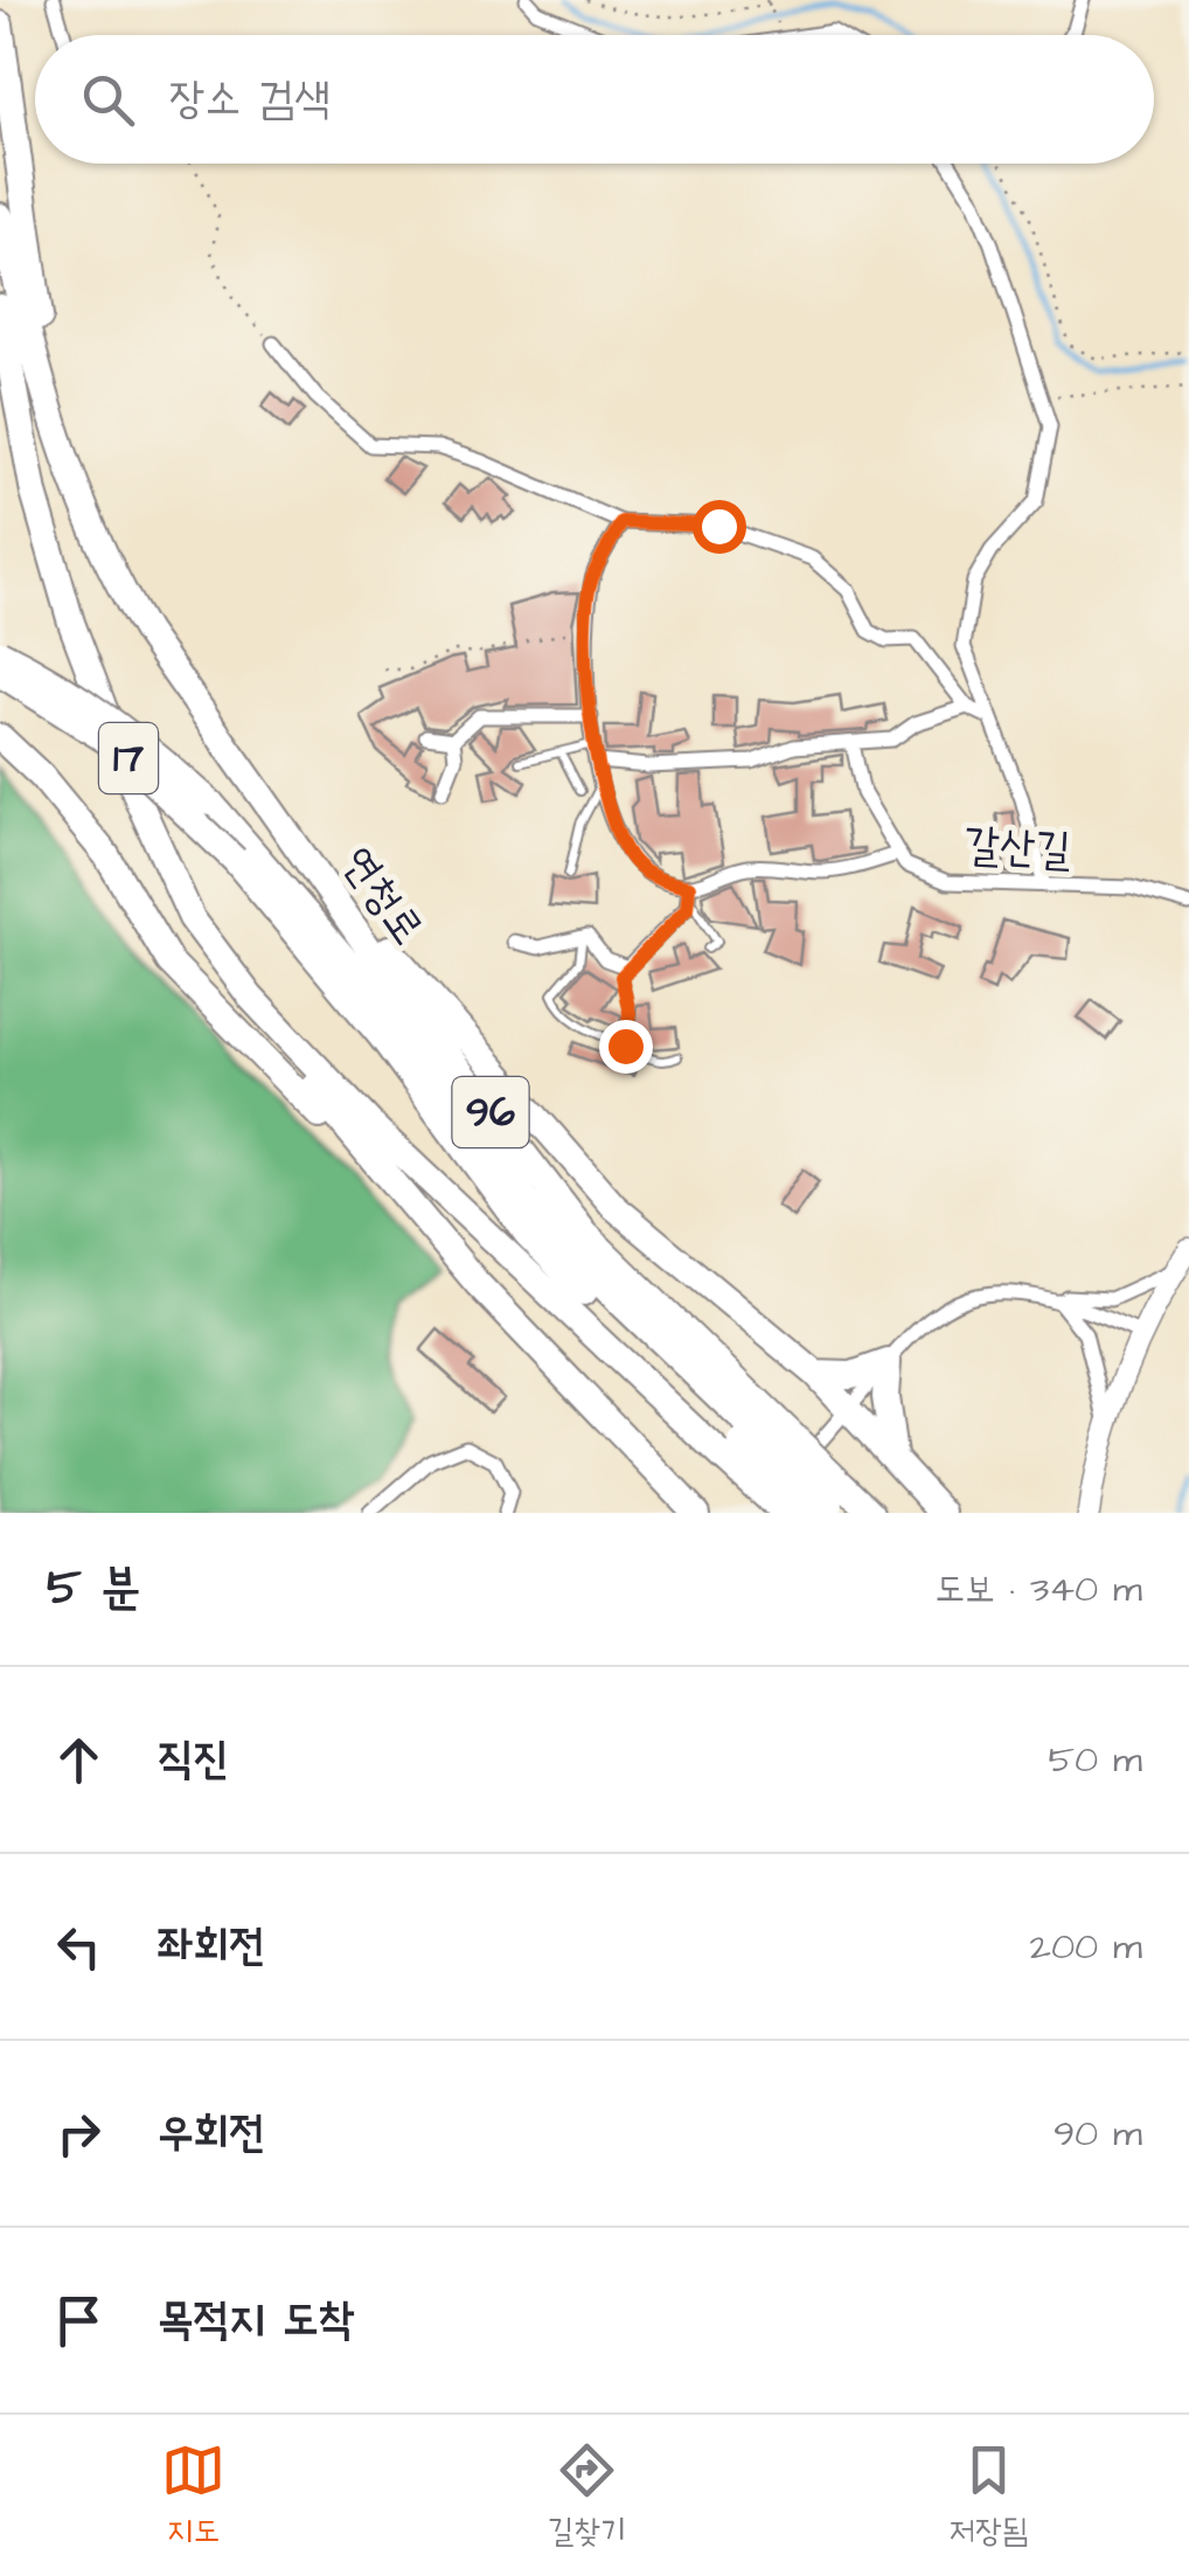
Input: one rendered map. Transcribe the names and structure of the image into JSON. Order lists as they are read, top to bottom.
{
  "streets": {
    "highway": ["17", "연청로", "96"],
    "street": ["갈산길"]
  },
  "page": {
    "search": "장소 검색",
    "heading": ["5 분", "도보 · 340 m"],
    "list": [
      ["직진", "50 m"],
      ["좌회전", "200 m"],
      ["우회전", "90 m"],
      "목적지 도착"
    ],
    "nav": ["지도", "길찾기", "저장됨"]
  }
}
